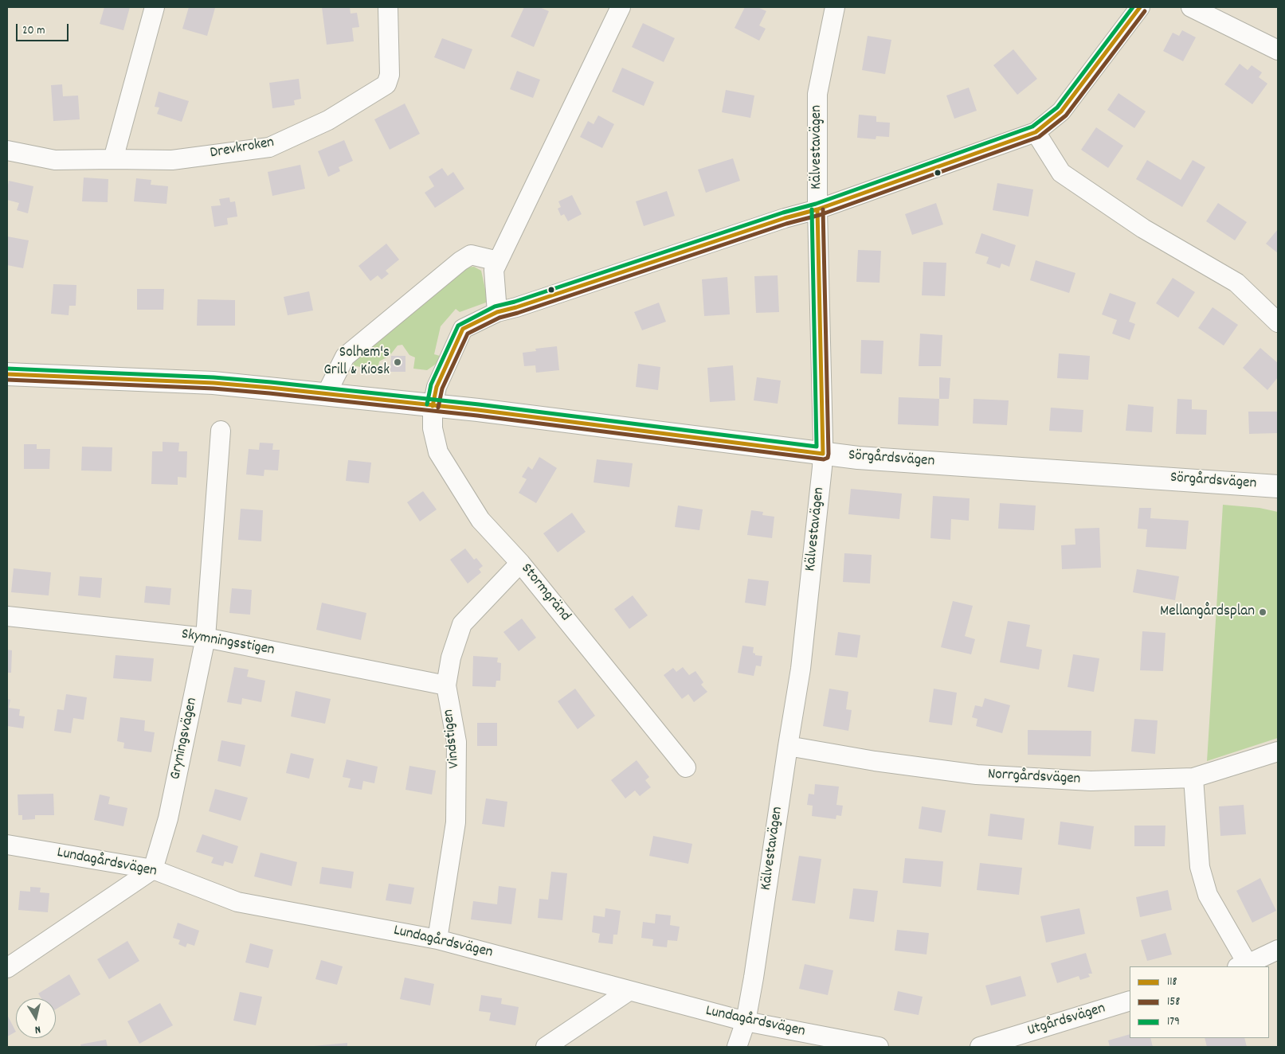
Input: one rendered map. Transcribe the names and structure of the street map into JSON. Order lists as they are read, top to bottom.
{
  "streets": {
    "street": [
      "Kälvestavägen",
      "Drevkroken",
      "Sörgårdsvägen",
      "Stormgränd",
      "Skymningsstigen",
      "Gryningsvägen",
      "Vindstigen",
      "Norrgårdsvägen",
      "Lundagårdsvägen",
      "Utgårdsvägen"
    ]
  },
  "crossings": [
    ["Kälvestavägen", "Sörgårdsvägen"],
    ["Kälvestavägen", "Stormgränd"],
    ["Kälvestavägen", "Norrgårdsvägen"],
    ["Kälvestavägen", "Lundagårdsvägen"],
    ["Sörgårdsvägen", "Stormgränd"],
    ["Stormgränd", "Vindstigen"],
    ["Skymningsstigen", "Gryningsvägen"],
    ["Skymningsstigen", "Vindstigen"],
    ["Gryningsvägen", "Lundagårdsvägen"],
    ["Vindstigen", "Lundagårdsvägen"]
  ],
  "places": ["Solhem's Grill & Kiosk", "Mellangårdsplan"],
  "lines": ["transit line 118", "transit line 179", "transit line 158"],
  "legend": ["118", "158", "179"],
  "scale_bar": "20 m",
  "north": "bottom"
}
